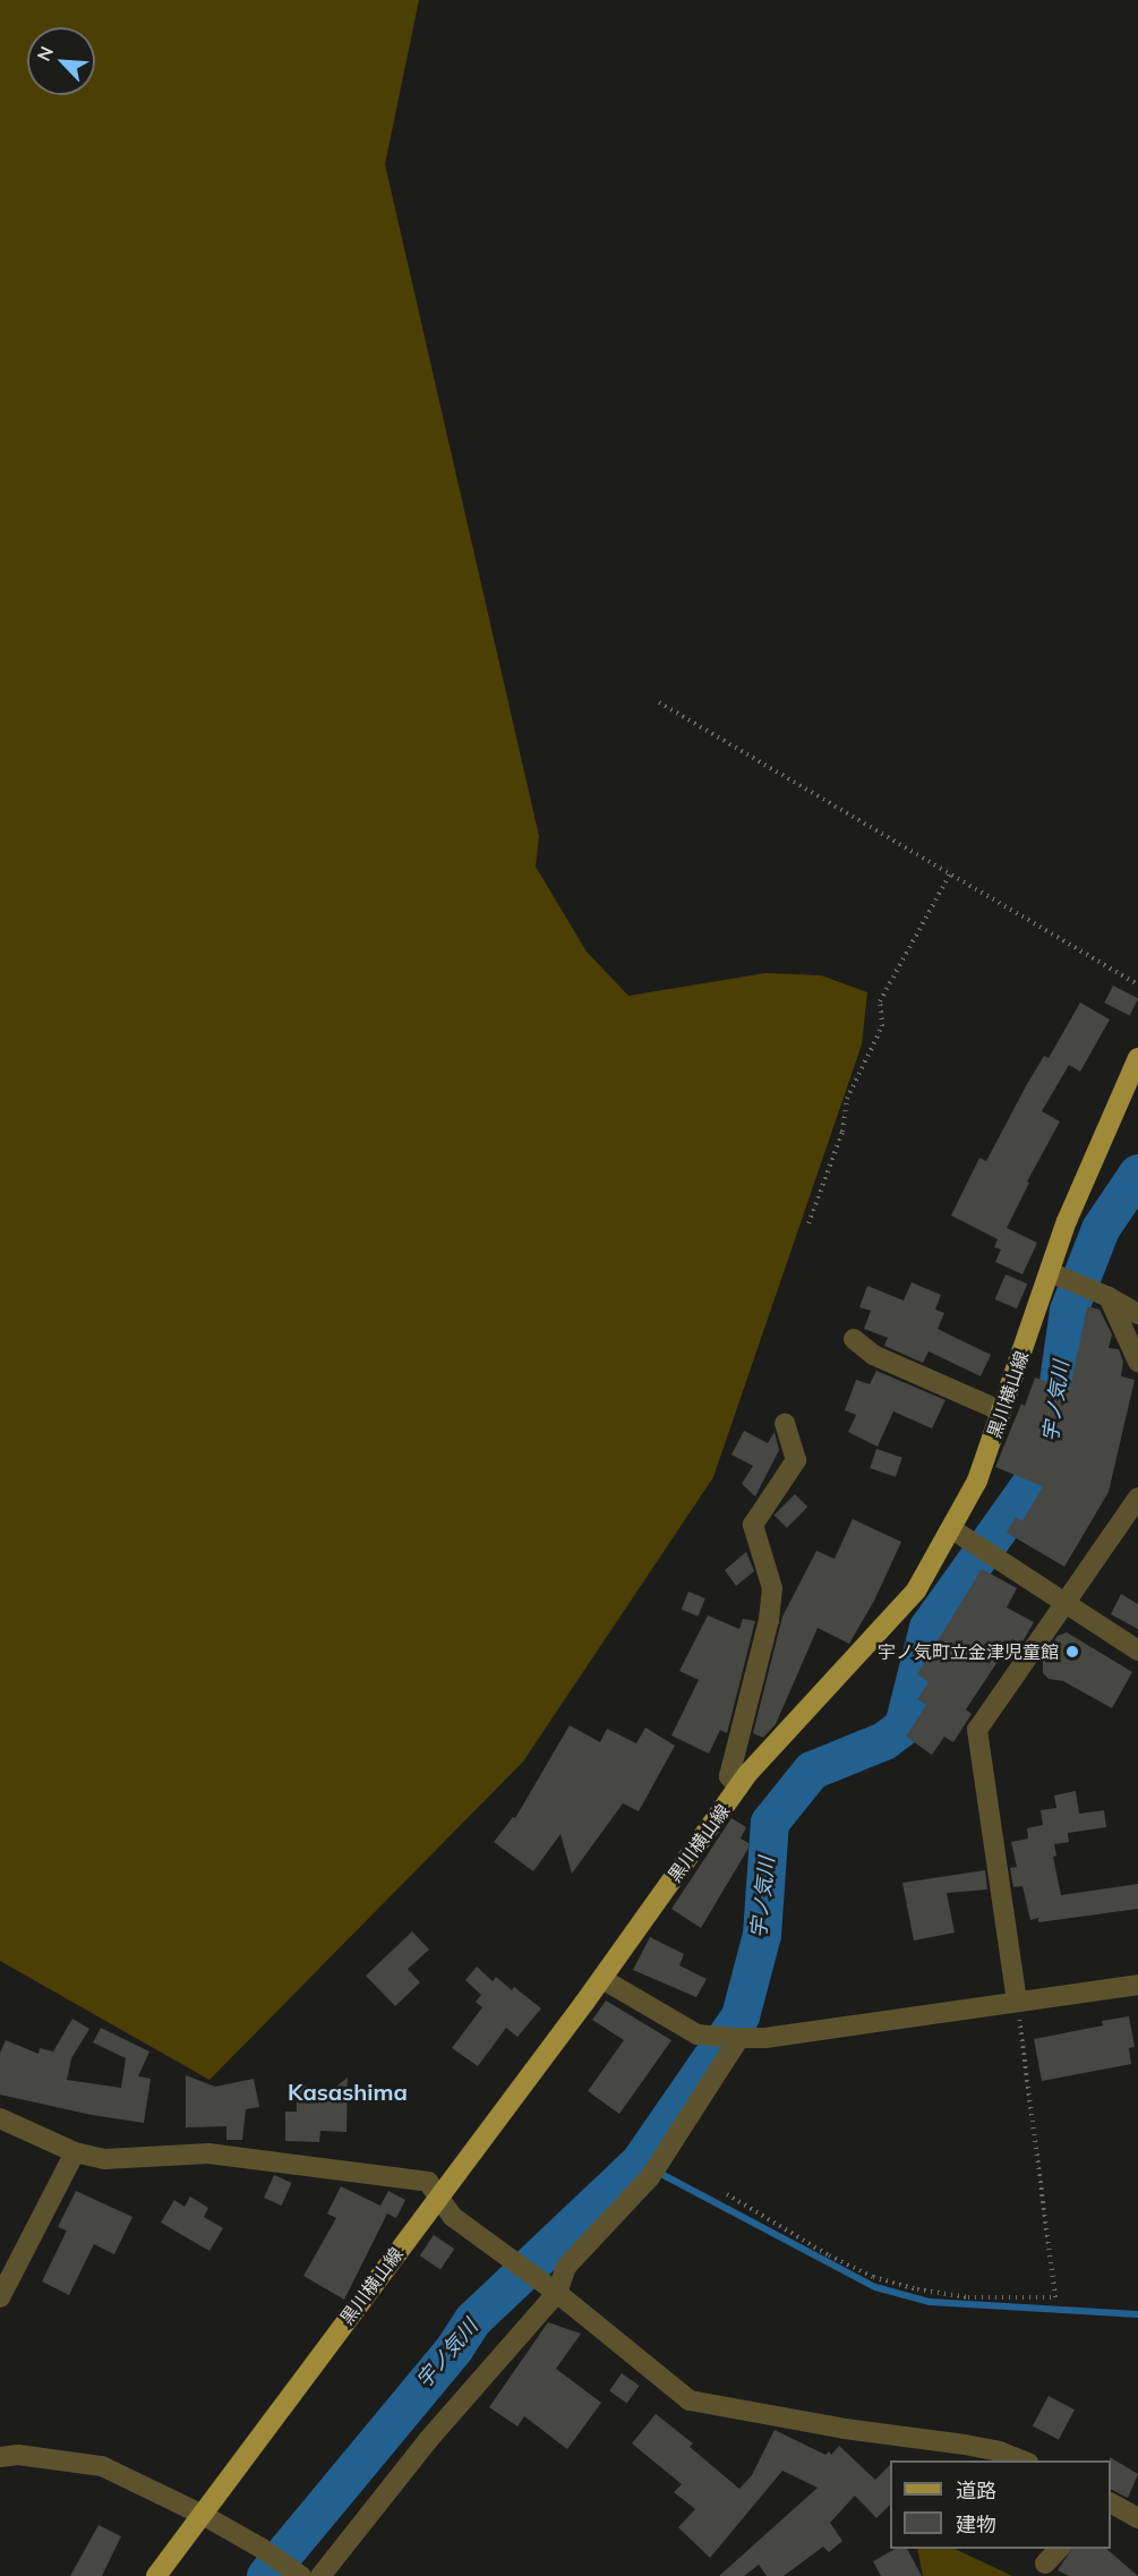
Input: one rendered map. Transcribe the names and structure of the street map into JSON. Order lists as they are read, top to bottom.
{
  "streets": {
    "main road": ["黒川横山線"]
  },
  "districts": ["Kasashima"],
  "water": ["宇ノ気川"],
  "places": ["宇ノ気町立金津児童館"],
  "legend": ["道路", "建物"],
  "north": "top left"
}
